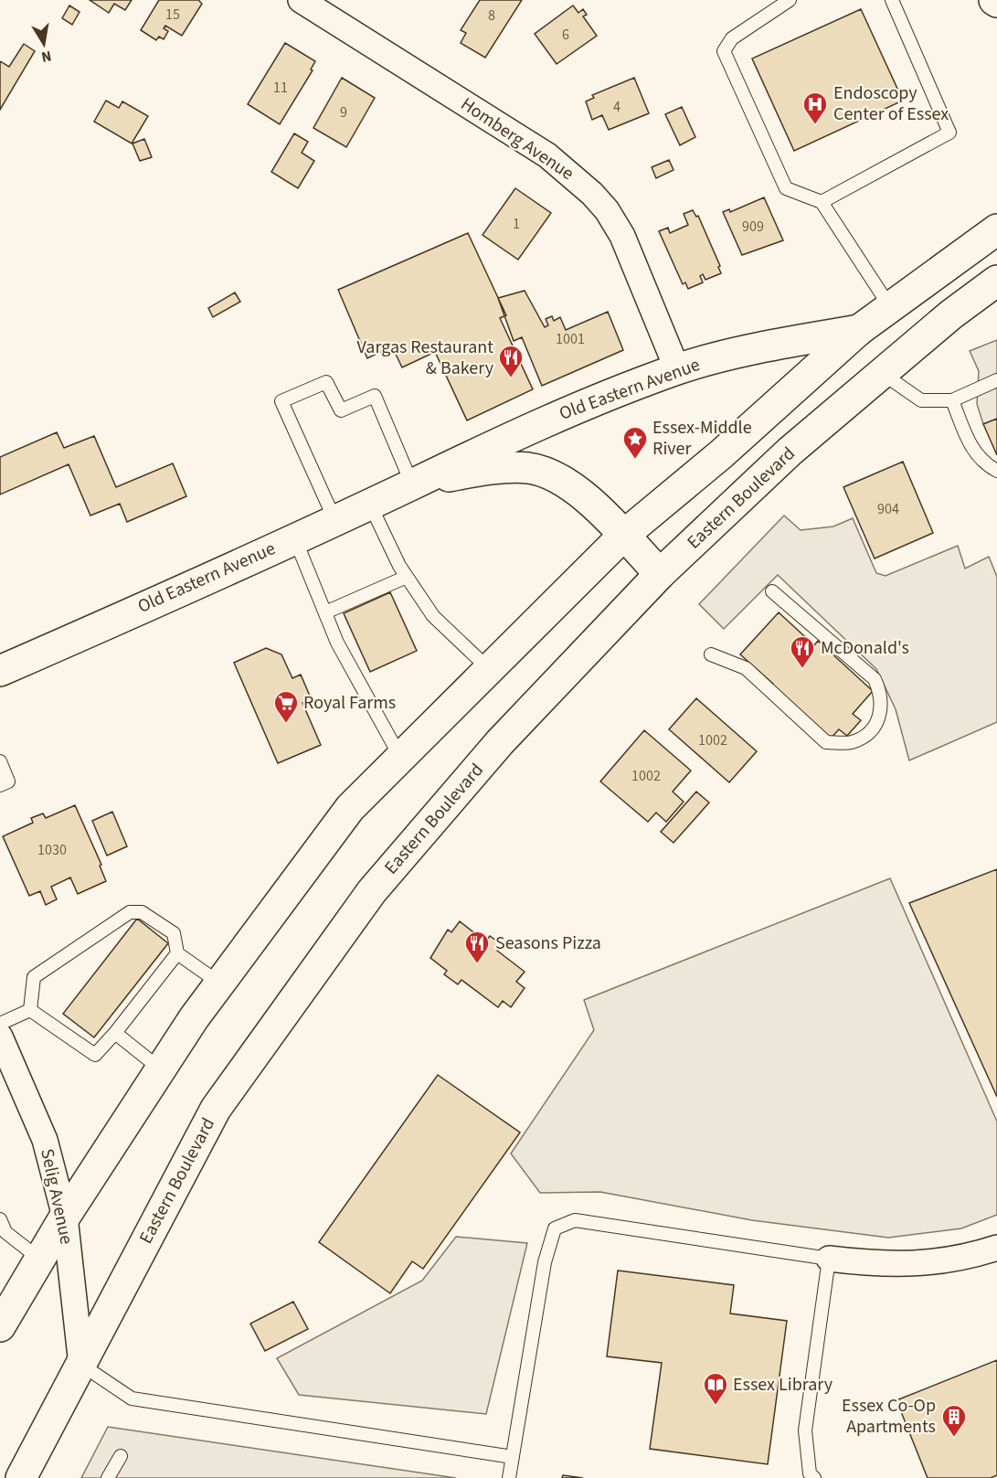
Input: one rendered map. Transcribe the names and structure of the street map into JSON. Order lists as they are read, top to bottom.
{
  "streets": {
    "main road": ["Old Eastern Avenue", "Eastern Boulevard"],
    "street": ["Homberg Avenue", "Selig Avenue"]
  },
  "crossings": [
    ["Homberg Avenue", "Old Eastern Avenue"],
    ["Old Eastern Avenue", "Eastern Boulevard"],
    ["Eastern Boulevard", "Selig Avenue"]
  ],
  "places": {
    "hospital": ["Endoscopy Center of Essex"],
    "restaurant": ["Vargas Restaurant & Bakery", "McDonald's", "Seasons Pizza"],
    "place": ["Essex-Middle River"],
    "supermarket": ["Royal Farms"],
    "library": ["Essex Library"],
    "building": ["Essex Co-Op Apartments"]
  },
  "house_numbers": [
    "15",
    "8",
    "6",
    "11",
    "4",
    "9",
    "1",
    "909",
    "1001",
    "904",
    "1002",
    "1002",
    "1030"
  ],
  "north": "bottom"
}
